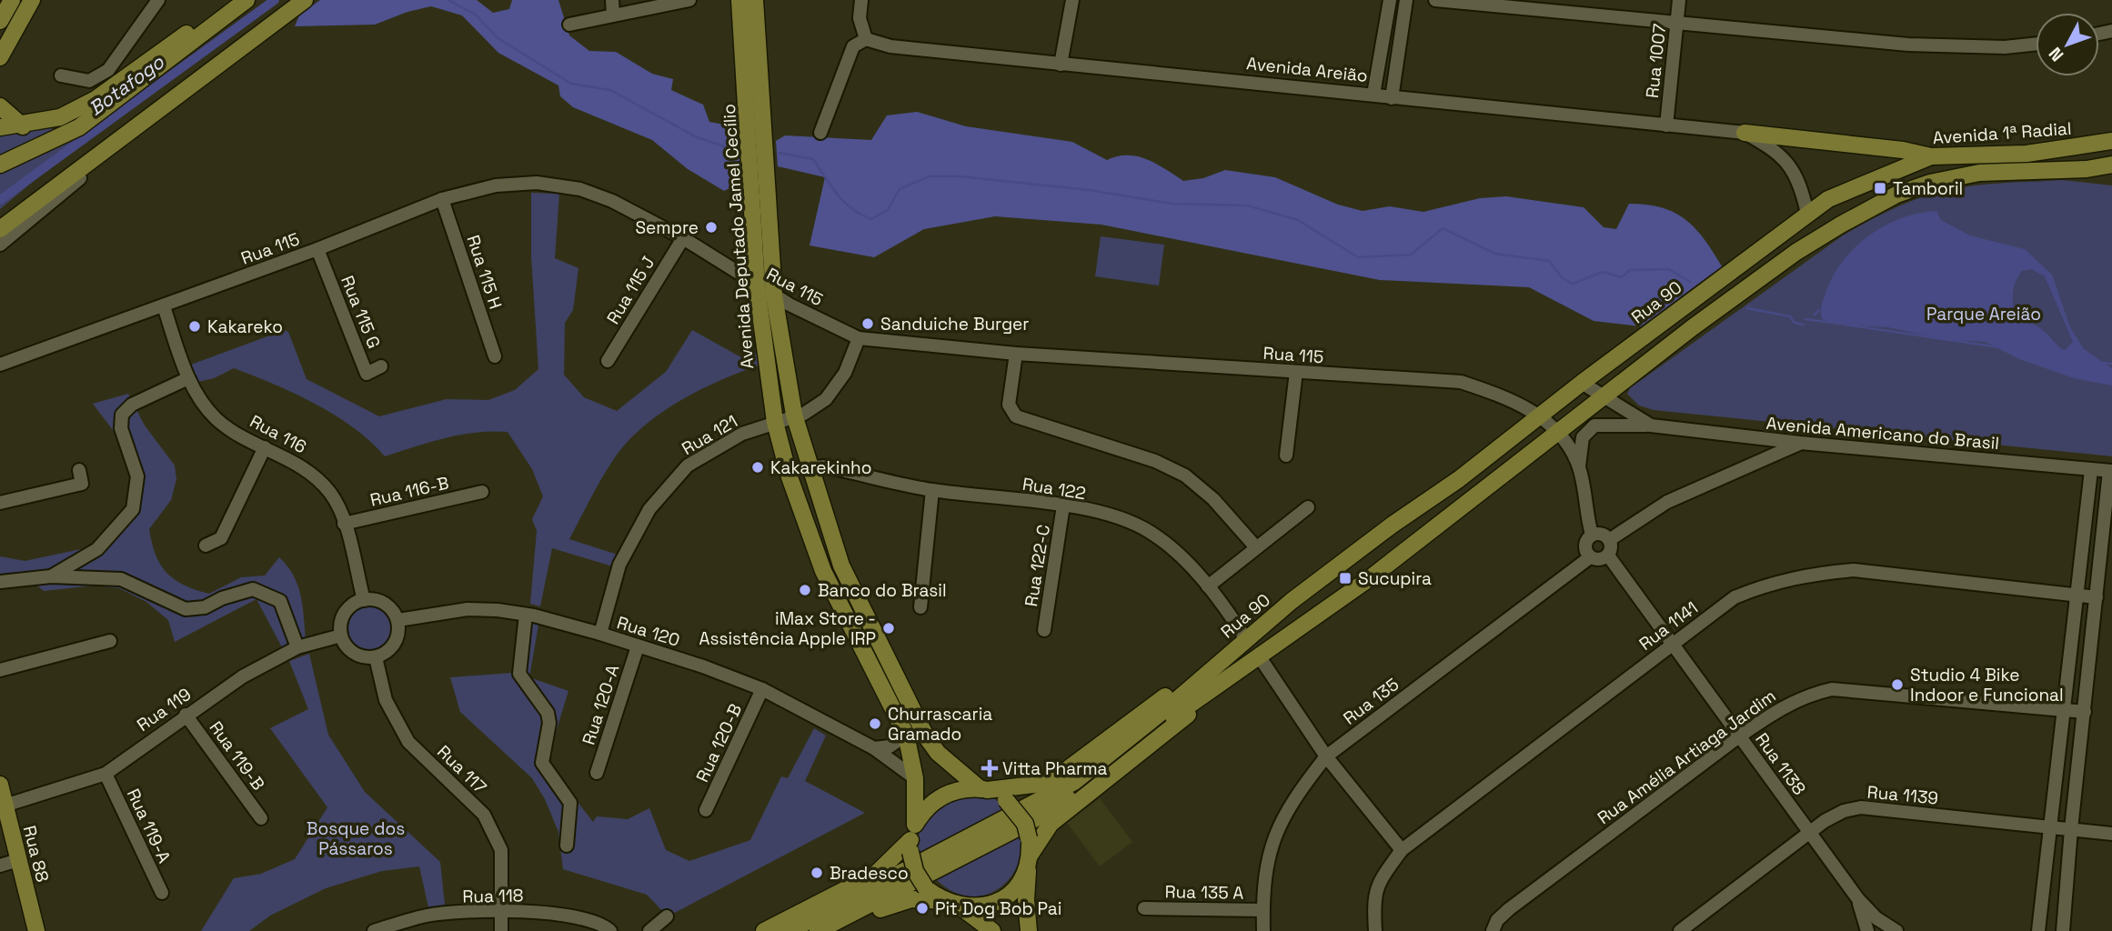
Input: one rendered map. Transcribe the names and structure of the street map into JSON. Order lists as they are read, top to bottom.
{
  "streets": {
    "main road": [
      "Avenida 1ª Radial",
      "Avenida Deputado Jamel Cecílio",
      "Rua 90",
      "Rua 88"
    ],
    "street": [
      "Rua 1007",
      "Avenida Areião",
      "Rua 115",
      "Rua 115 H",
      "Rua 115 J",
      "Rua 115 G",
      "Avenida Americano do Brasil",
      "Rua 116",
      "Rua 121",
      "Rua 122",
      "Rua 116-B",
      "Rua 122-C",
      "Rua 1141",
      "Rua 120",
      "Rua 135",
      "Rua 120-A",
      "Rua 119",
      "Rua 120-B",
      "Rua 119-B",
      "Rua Amélia Artiaga Jardim",
      "Rua 1138",
      "Rua 117",
      "Rua 1139",
      "Rua 119-A",
      "Rua 135 A",
      "Rua 118"
    ]
  },
  "crossings": [
    ["Rua 1007", "Avenida Areião"],
    ["Avenida 1ª Radial", "Rua 90"],
    ["Avenida Deputado Jamel Cecílio", "Rua 115"],
    ["Avenida Deputado Jamel Cecílio", "Rua 121"],
    ["Avenida Deputado Jamel Cecílio", "Rua 122"],
    ["Avenida Deputado Jamel Cecílio", "Rua 120"],
    ["Rua 115", "Rua 115 H"],
    ["Rua 115", "Rua 115 J"],
    ["Rua 115", "Rua 90"],
    ["Rua 115", "Rua 115 G"],
    ["Rua 115", "Rua 116"],
    ["Rua 115", "Rua 121"],
    ["Rua 90", "Avenida Americano do Brasil"],
    ["Rua 90", "Rua 122"],
    ["Rua 116", "Rua 116-B"],
    ["Rua 116", "Rua 120"],
    ["Rua 116", "Rua 119"],
    ["Rua 116", "Rua 117"],
    ["Rua 121", "Rua 120"],
    ["Rua 122", "Rua 122-C"],
    ["Rua 1141", "Rua 1138"],
    ["Rua 120", "Rua 120-A"],
    ["Rua 120", "Rua 119"],
    ["Rua 120", "Rua 120-B"],
    ["Rua 120", "Rua 117"],
    ["Rua 135", "Rua 1138"],
    ["Rua 135", "Rua 135 A"],
    ["Rua 119", "Rua 119-B"],
    ["Rua 119", "Rua 117"],
    ["Rua 119", "Rua 119-A"],
    ["Rua 119", "Rua 88"],
    ["Rua Amélia Artiaga Jardim", "Rua 1138"],
    ["Rua 1138", "Rua 1139"],
    ["Rua 117", "Rua 118"]
  ],
  "water": ["Botafogo"],
  "parks": ["Parque Areião", "Bosque dos Pássaros"],
  "places": {
    "transit": ["Tamboril", "Sucupira"],
    "other": [
      "Sempre",
      "Sanduiche Burger",
      "Kakareko",
      "Kakarekinho",
      "Banco do Brasil",
      "iMax Store - Assistência Apple IRP",
      "Studio 4 Bike Indoor e Funcional",
      "Churrascaria Gramado",
      "Bradesco",
      "Pit Dog Bob Pai"
    ],
    "health": ["Vitta Pharma"]
  },
  "north": "bottom left"
}
